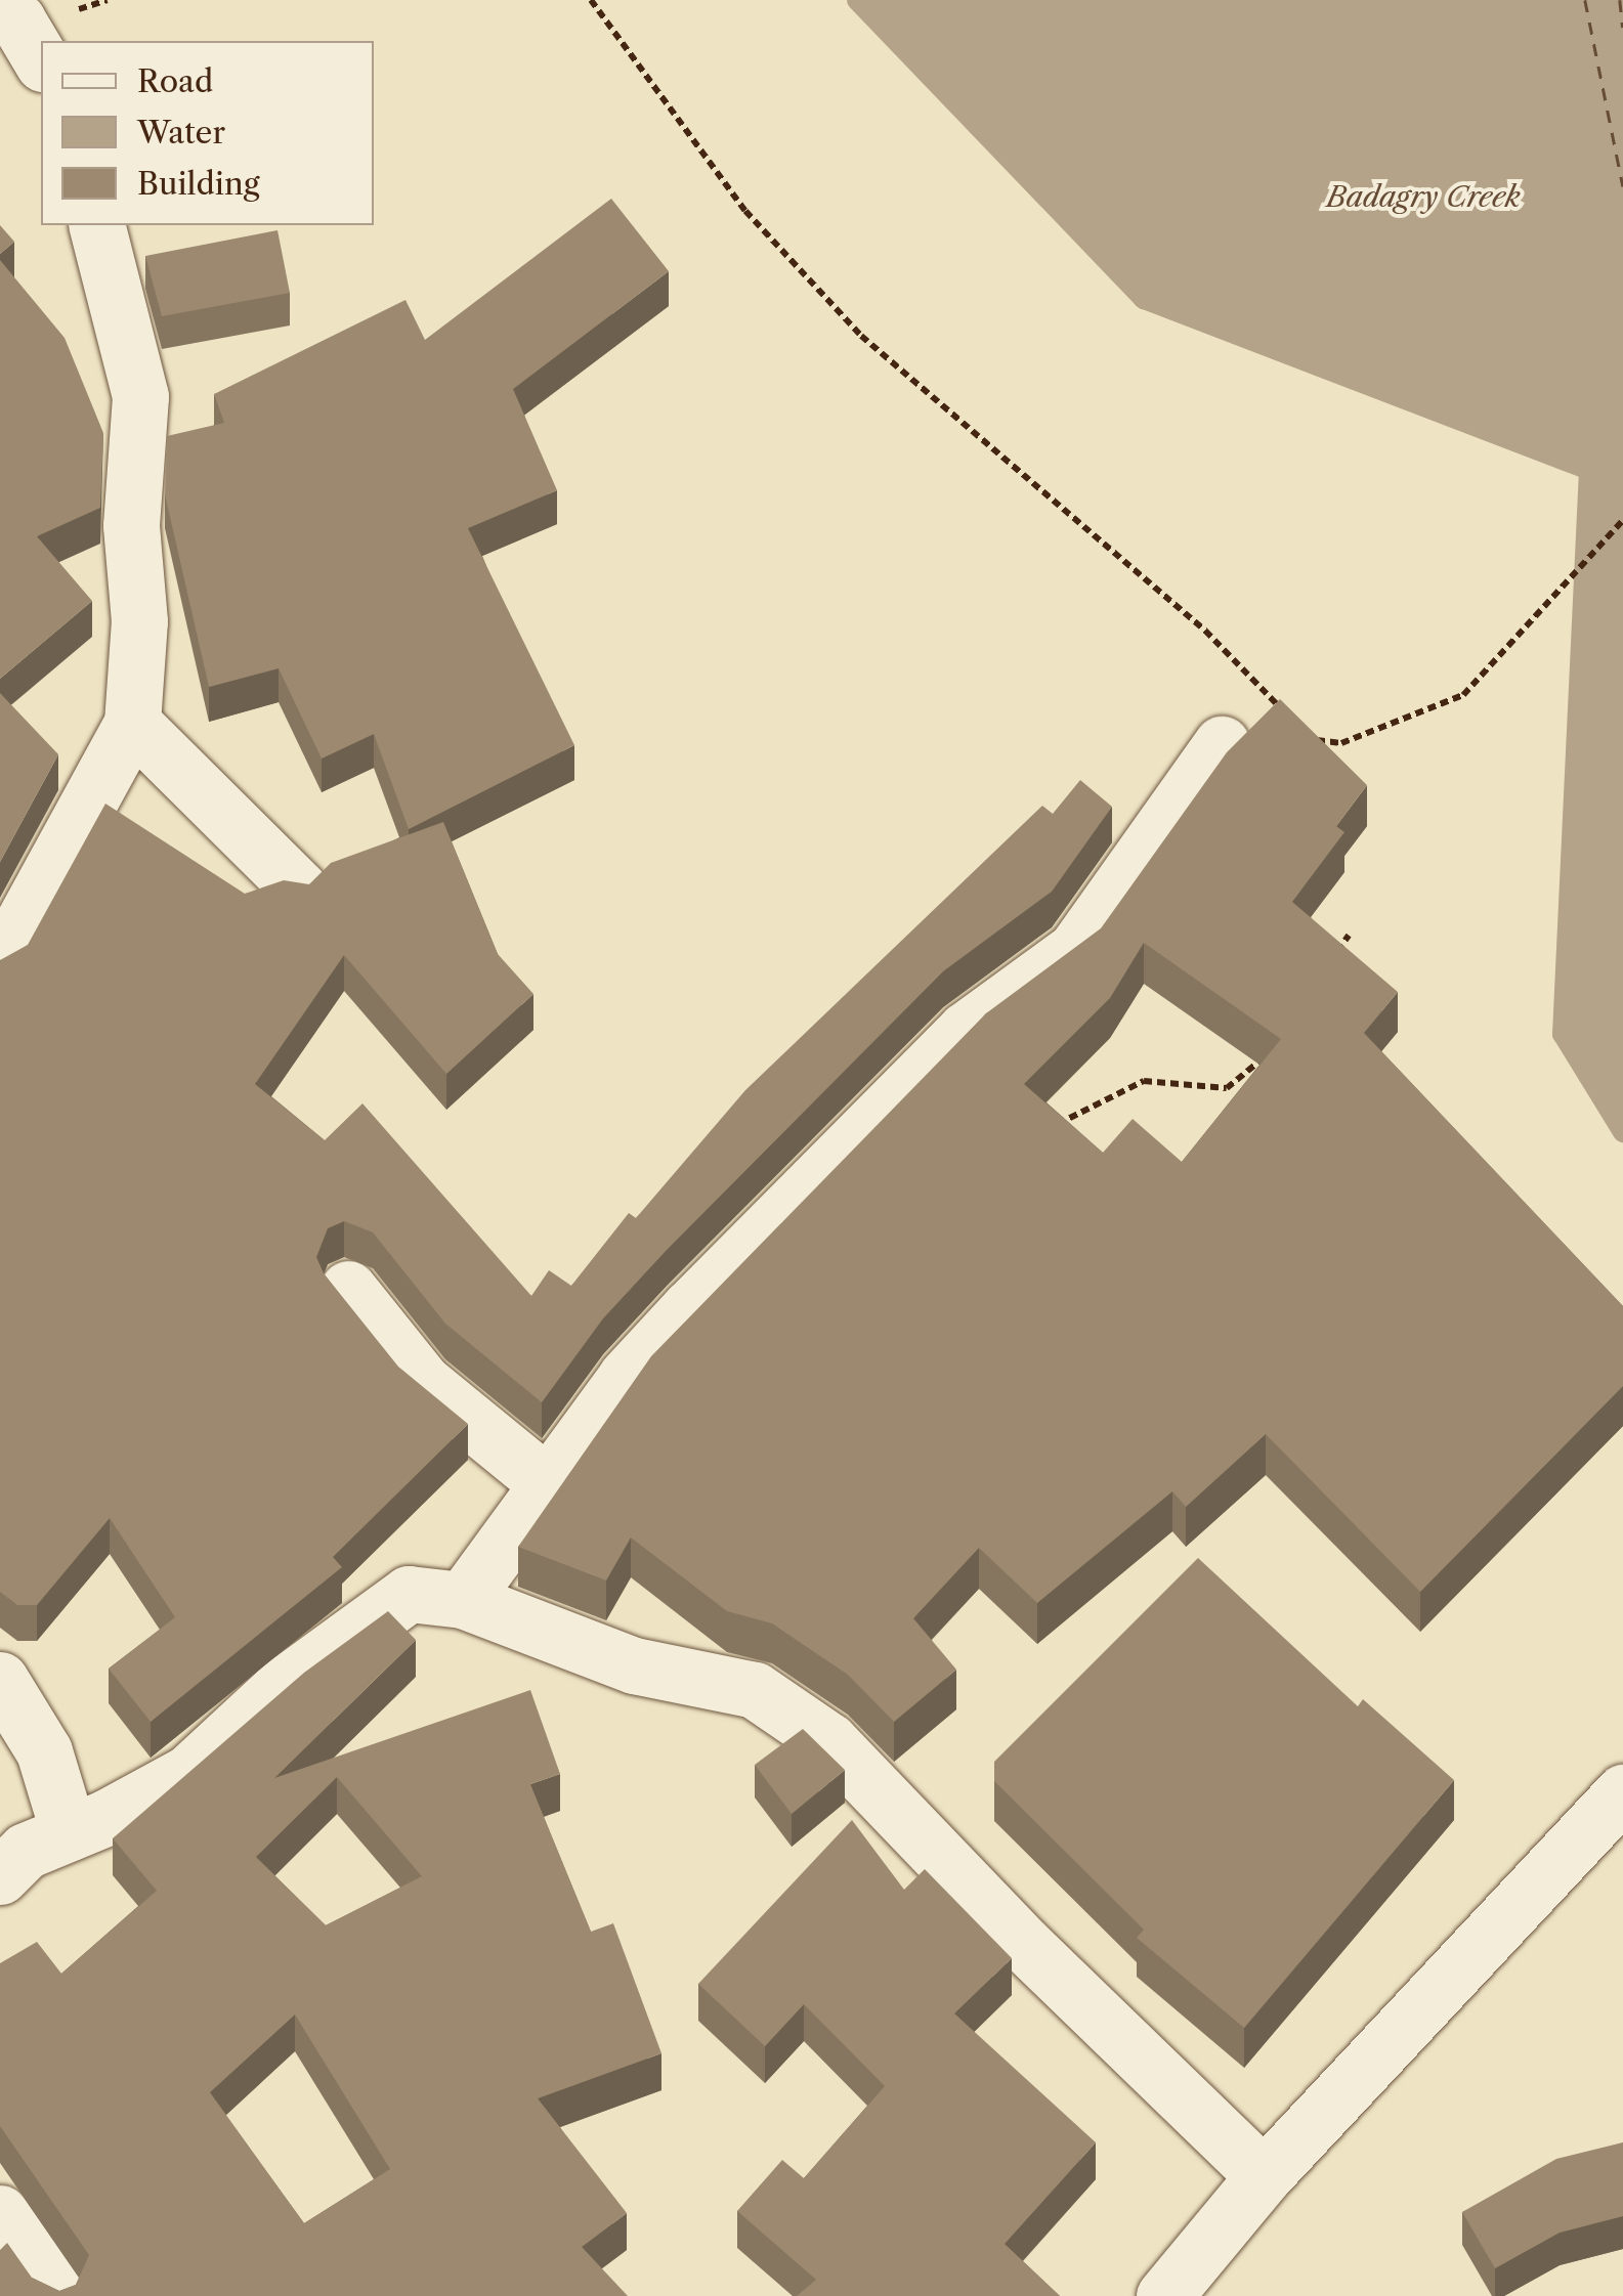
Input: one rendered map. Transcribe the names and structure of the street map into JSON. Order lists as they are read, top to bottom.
{
  "water": ["Badagry Creek"],
  "legend": ["Road", "Water", "Building"]
}
